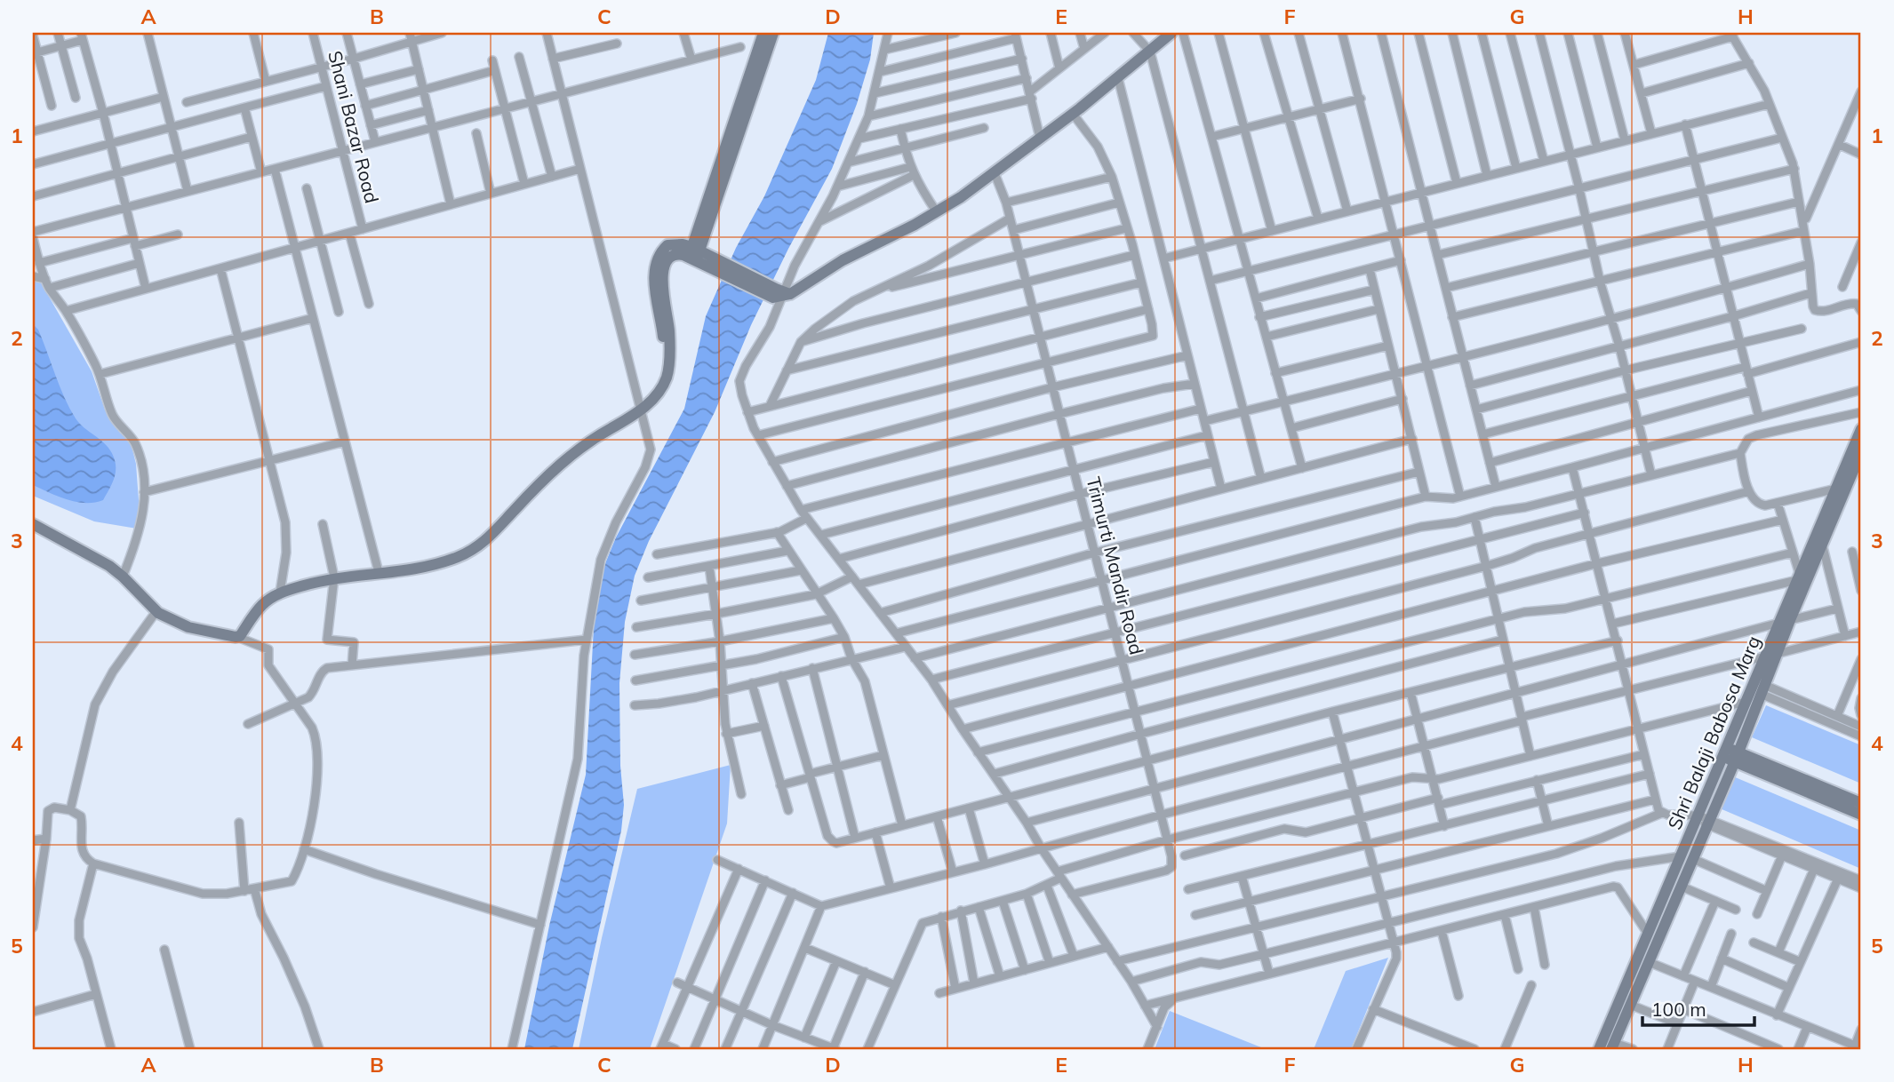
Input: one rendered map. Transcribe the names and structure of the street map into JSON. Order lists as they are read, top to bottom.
{
  "streets": {
    "street": ["Shani Bazar Road", "Trimurti Mandir Road", "Shri Balaji Babosa Marg"]
  },
  "scale_bar": "100 m",
  "grid": {
    "columns": [
      "A",
      "B",
      "C",
      "D",
      "E",
      "F",
      "G",
      "H"
    ],
    "rows": [
      "1",
      "2",
      "3",
      "4",
      "5"
    ]
  }
}
